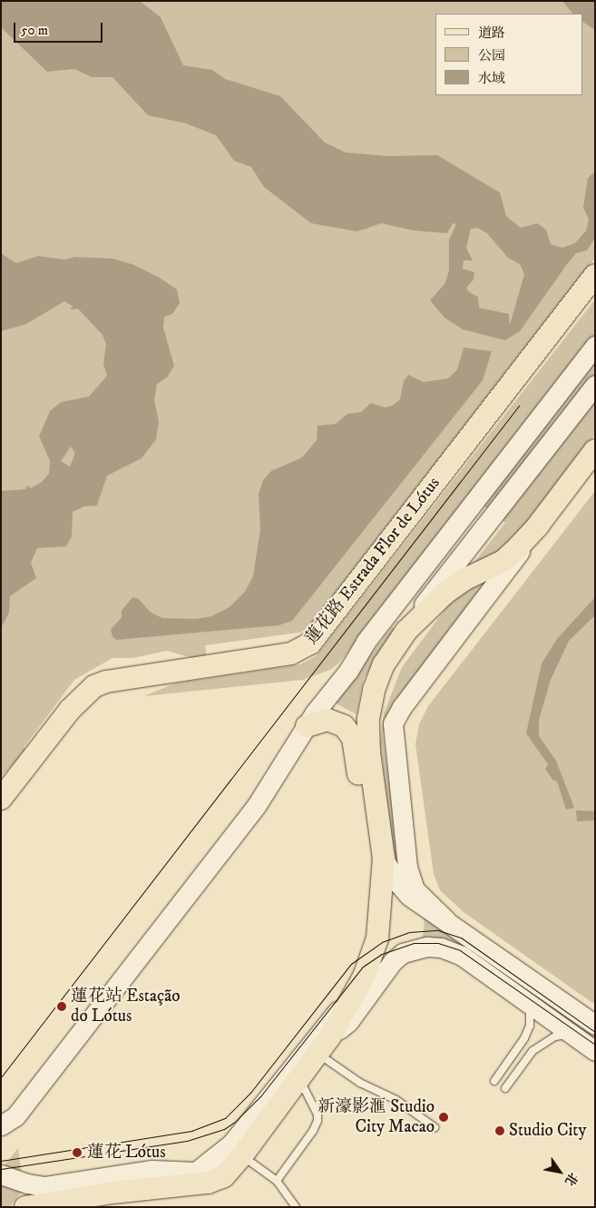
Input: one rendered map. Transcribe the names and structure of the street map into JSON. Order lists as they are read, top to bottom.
{
  "streets": {
    "main road": ["蓮花路 Estrada Flor de Lótus"]
  },
  "places": [
    "蓮花站 Estação do Lótus",
    "新濠影滙 Studio City Macao",
    "Studio City",
    "蓮花 Lótus"
  ],
  "legend": ["道路", "公园", "水域"],
  "scale_bar": "50 m",
  "north": "bottom right"
}
